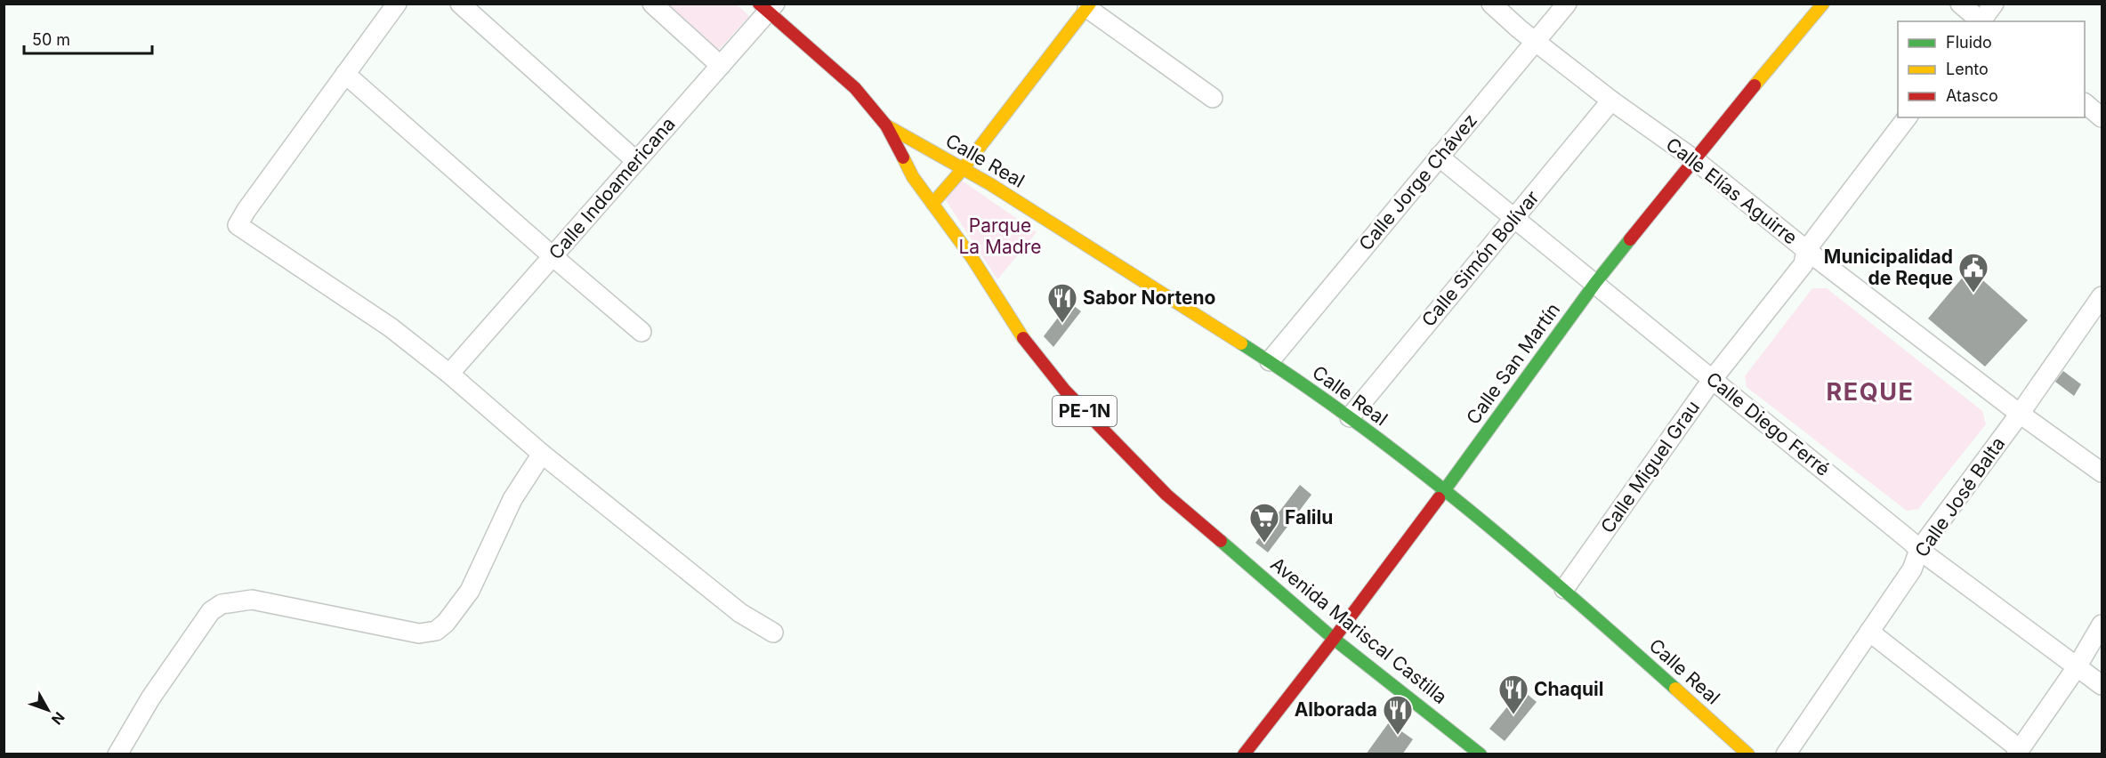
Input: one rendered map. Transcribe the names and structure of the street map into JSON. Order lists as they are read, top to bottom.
{
  "streets": {
    "main road": [
      "Calle Real",
      "Calle San Martín",
      "PE-1N",
      "Avenida Mariscal Castilla"
    ],
    "street": [
      "Calle Jorge Chávez",
      "Calle Indoamericana",
      "Calle Elías Aguirre",
      "Calle Simón Bolívar",
      "Calle Diego Ferré",
      "Calle Miguel Grau",
      "Calle José Balta"
    ]
  },
  "crossings": [
    ["Calle Real", "Calle Jorge Chávez"],
    ["Calle Real", "Calle Simón Bolívar"],
    ["Calle Real", "Calle San Martín"],
    ["Calle Real", "Calle Miguel Grau"],
    ["Calle Real", "Avenida Mariscal Castilla"],
    ["Calle Jorge Chávez", "Calle Elías Aguirre"],
    ["Calle Jorge Chávez", "Calle Diego Ferré"],
    ["Calle Indoamericana", "Avenida Mariscal Castilla"],
    ["Calle Elías Aguirre", "Calle Simón Bolívar"],
    ["Calle Elías Aguirre", "Calle San Martín"],
    ["Calle Elías Aguirre", "Calle Miguel Grau"],
    ["Calle Elías Aguirre", "Calle José Balta"],
    ["Calle Simón Bolívar", "Calle Diego Ferré"],
    ["Calle San Martín", "Calle Diego Ferré"],
    ["Calle San Martín", "Avenida Mariscal Castilla"],
    ["Calle Diego Ferré", "Calle Miguel Grau"],
    ["Calle Diego Ferré", "Calle José Balta"]
  ],
  "districts": ["REQUE"],
  "parks": ["Parque La Madre"],
  "places": {
    "public building": ["Municipalidad de Reque"],
    "restaurant": ["Sabor Norteno", "Chaquil", "Alborada"],
    "supermarket": ["Falilu"]
  },
  "legend": ["Fluido", "Lento", "Atasco"],
  "scale_bar": "50 m",
  "north": "bottom right"
}
